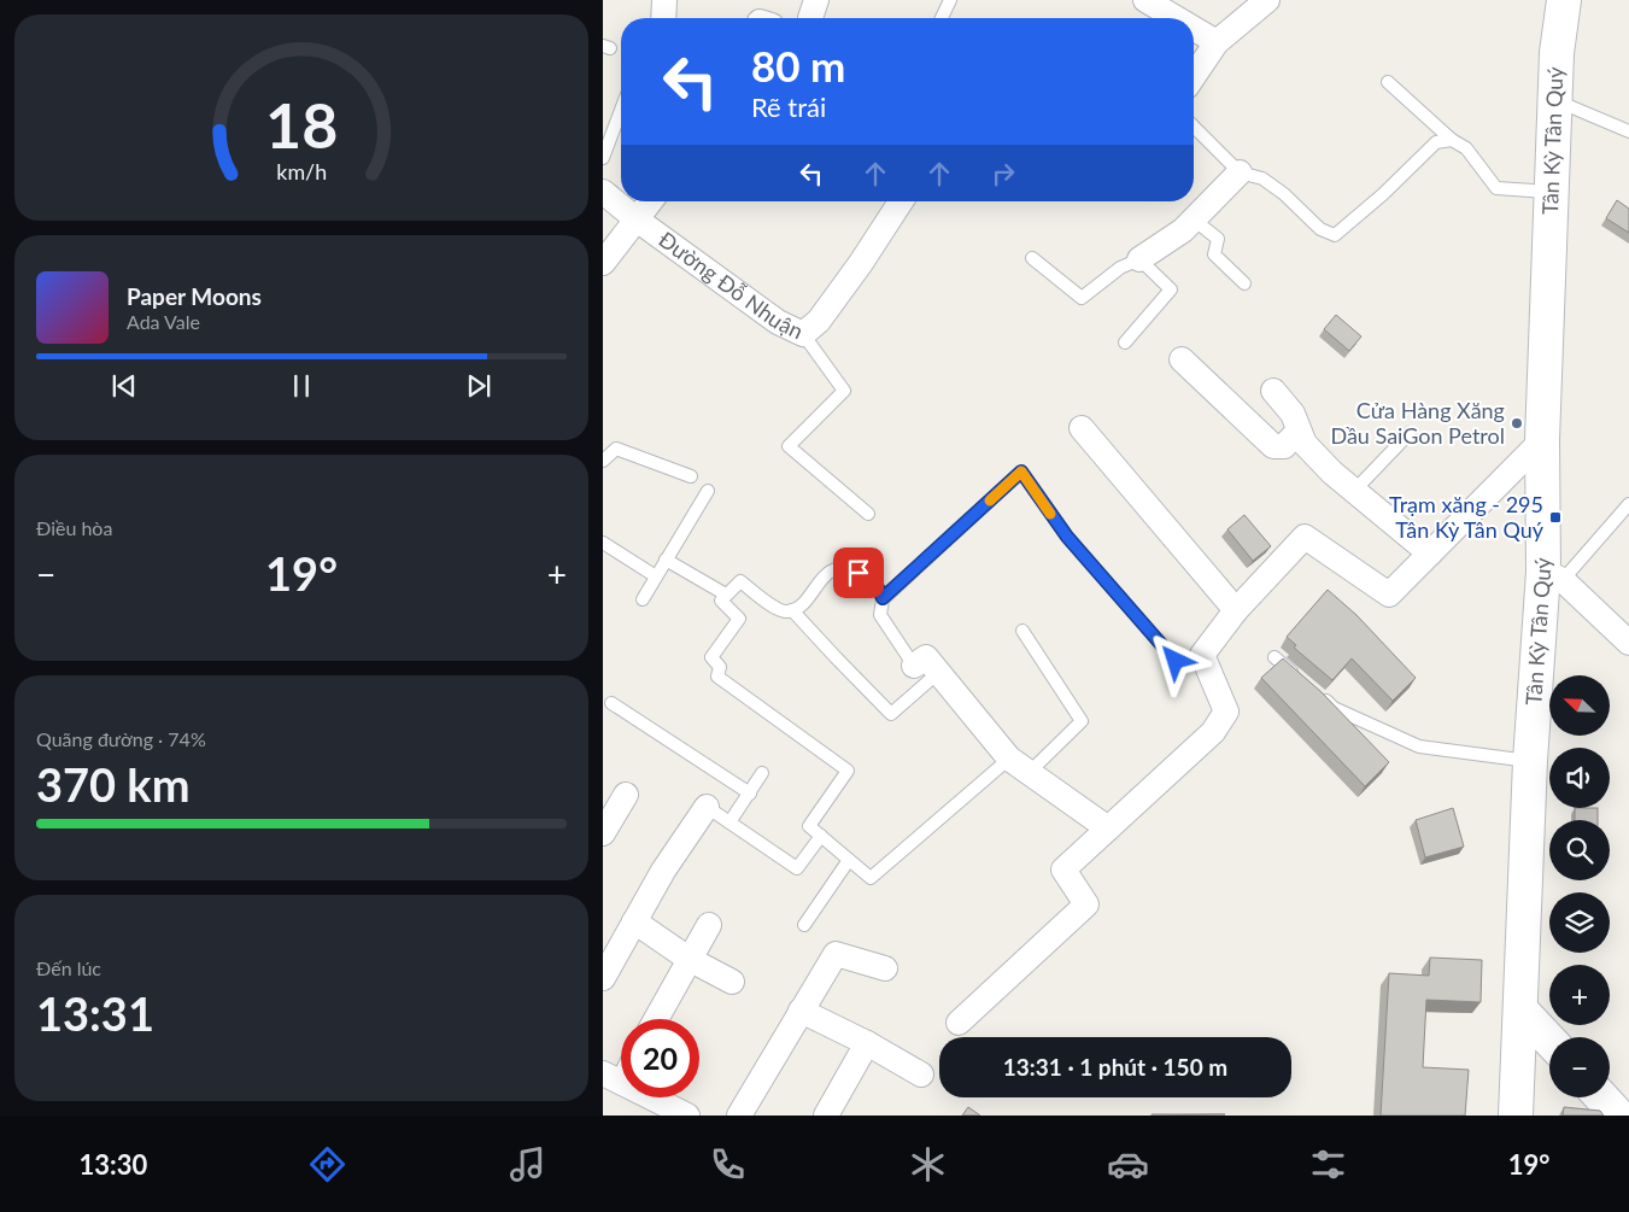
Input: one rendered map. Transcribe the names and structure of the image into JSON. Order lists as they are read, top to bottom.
{
  "streets": {
    "main road": ["Tân Kỳ Tân Quý"],
    "street": ["Đường Đỗ Nhuận"]
  },
  "places": {
    "other": ["Cửa Hàng Xăng Dầu SaiGon Petrol"],
    "transit": ["Trạm xăng - 295 Tân Kỳ Tân Quý"]
  },
  "north": "top left",
  "page": {
    "turn": ["80 m", "Rẽ trái"],
    "song": ["Paper Moons", "Ada Vale"],
    "tile": [
      "Điều hòa",
      ["Quãng đường · 74%", "370 km"],
      ["Đến lúc", "13:31"]
    ],
    "heat": ["−", "19°", "+"],
    "map_buttons": ["+", "−"],
    "limit": "20",
    "trip": "13:31 · 1 phút · 150 m",
    "tabs": ["13:30", "19°"],
    "gauge": ["18", "km/h"]
  }
}
